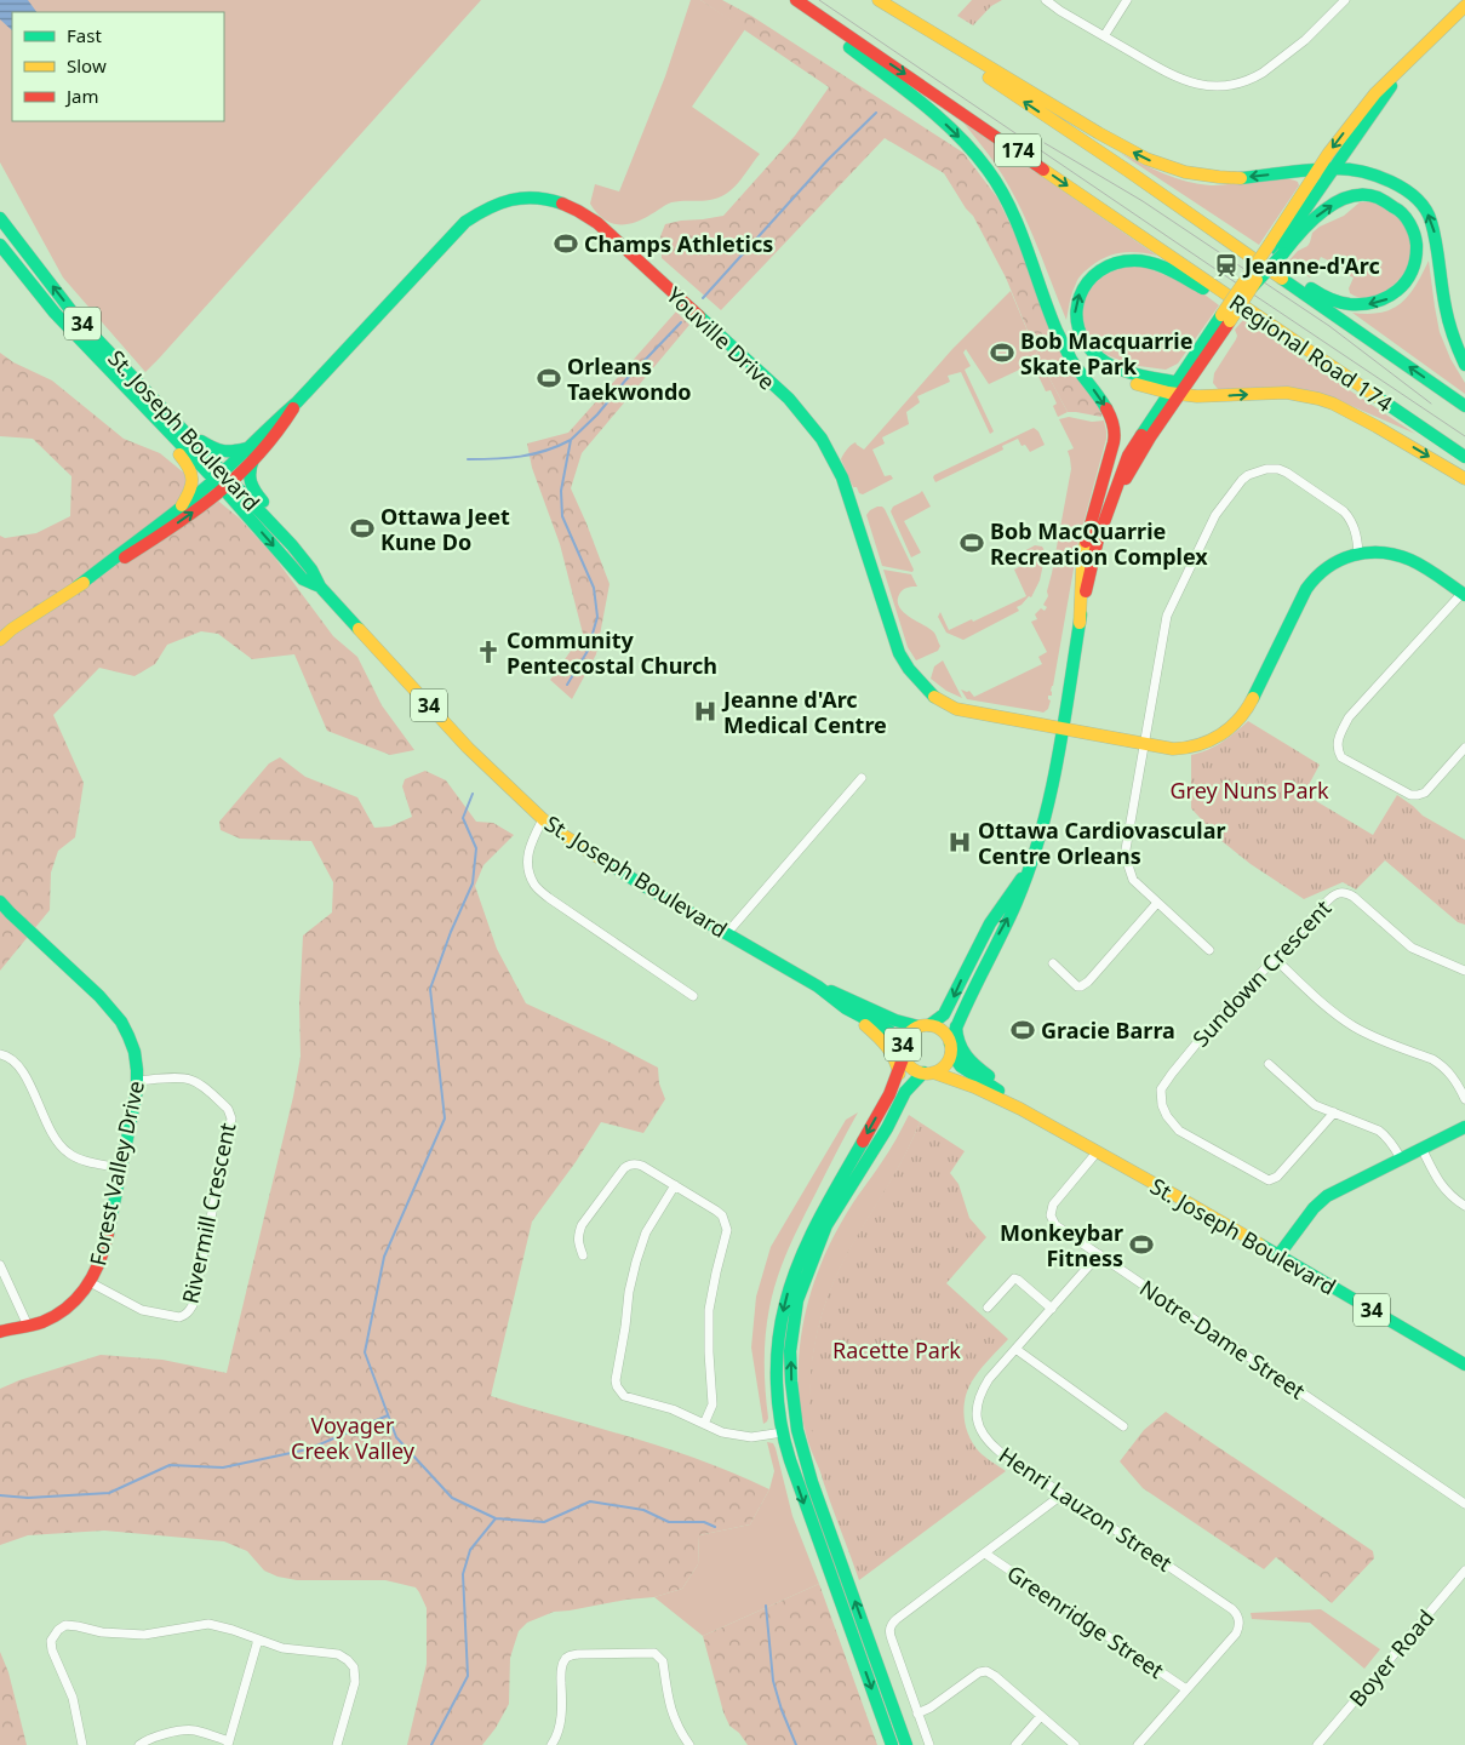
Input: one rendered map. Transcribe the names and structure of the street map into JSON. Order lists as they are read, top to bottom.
{
  "streets": {
    "main road": [
      "174",
      "34",
      "Youville Drive",
      "Regional Road 174",
      "St. Joseph Boulevard",
      "Forest Valley Drive"
    ],
    "street": [
      "Sundown Crescent",
      "Rivermill Crescent",
      "Notre-Dame Street",
      "Henri Lauzon Street",
      "Greenridge Street",
      "Boyer Road"
    ]
  },
  "crossings": [
    ["34", "St. Joseph Boulevard"],
    ["Youville Drive", "St. Joseph Boulevard"],
    ["St. Joseph Boulevard", "Notre-Dame Street"],
    ["Forest Valley Drive", "Rivermill Crescent"],
    ["Notre-Dame Street", "Henri Lauzon Street"],
    ["Henri Lauzon Street", "Greenridge Street"]
  ],
  "parks": ["Grey Nuns Park", "Racette Park", "Voyager Creek Valley"],
  "places": {
    "sports": [
      "Champs Athletics",
      "Bob Macquarrie Skate Park",
      "Orleans Taekwondo",
      "Ottawa Jeet Kune Do",
      "Bob MacQuarrie Recreation Complex",
      "Gracie Barra",
      "Monkeybar Fitness"
    ],
    "station": ["Jeanne-d'Arc"],
    "church": ["Community Pentecostal Church"],
    "hospital": ["Jeanne d'Arc Medical Centre", "Ottawa Cardiovascular Centre Orleans"]
  },
  "legend": ["Fast", "Slow", "Jam"]
}
